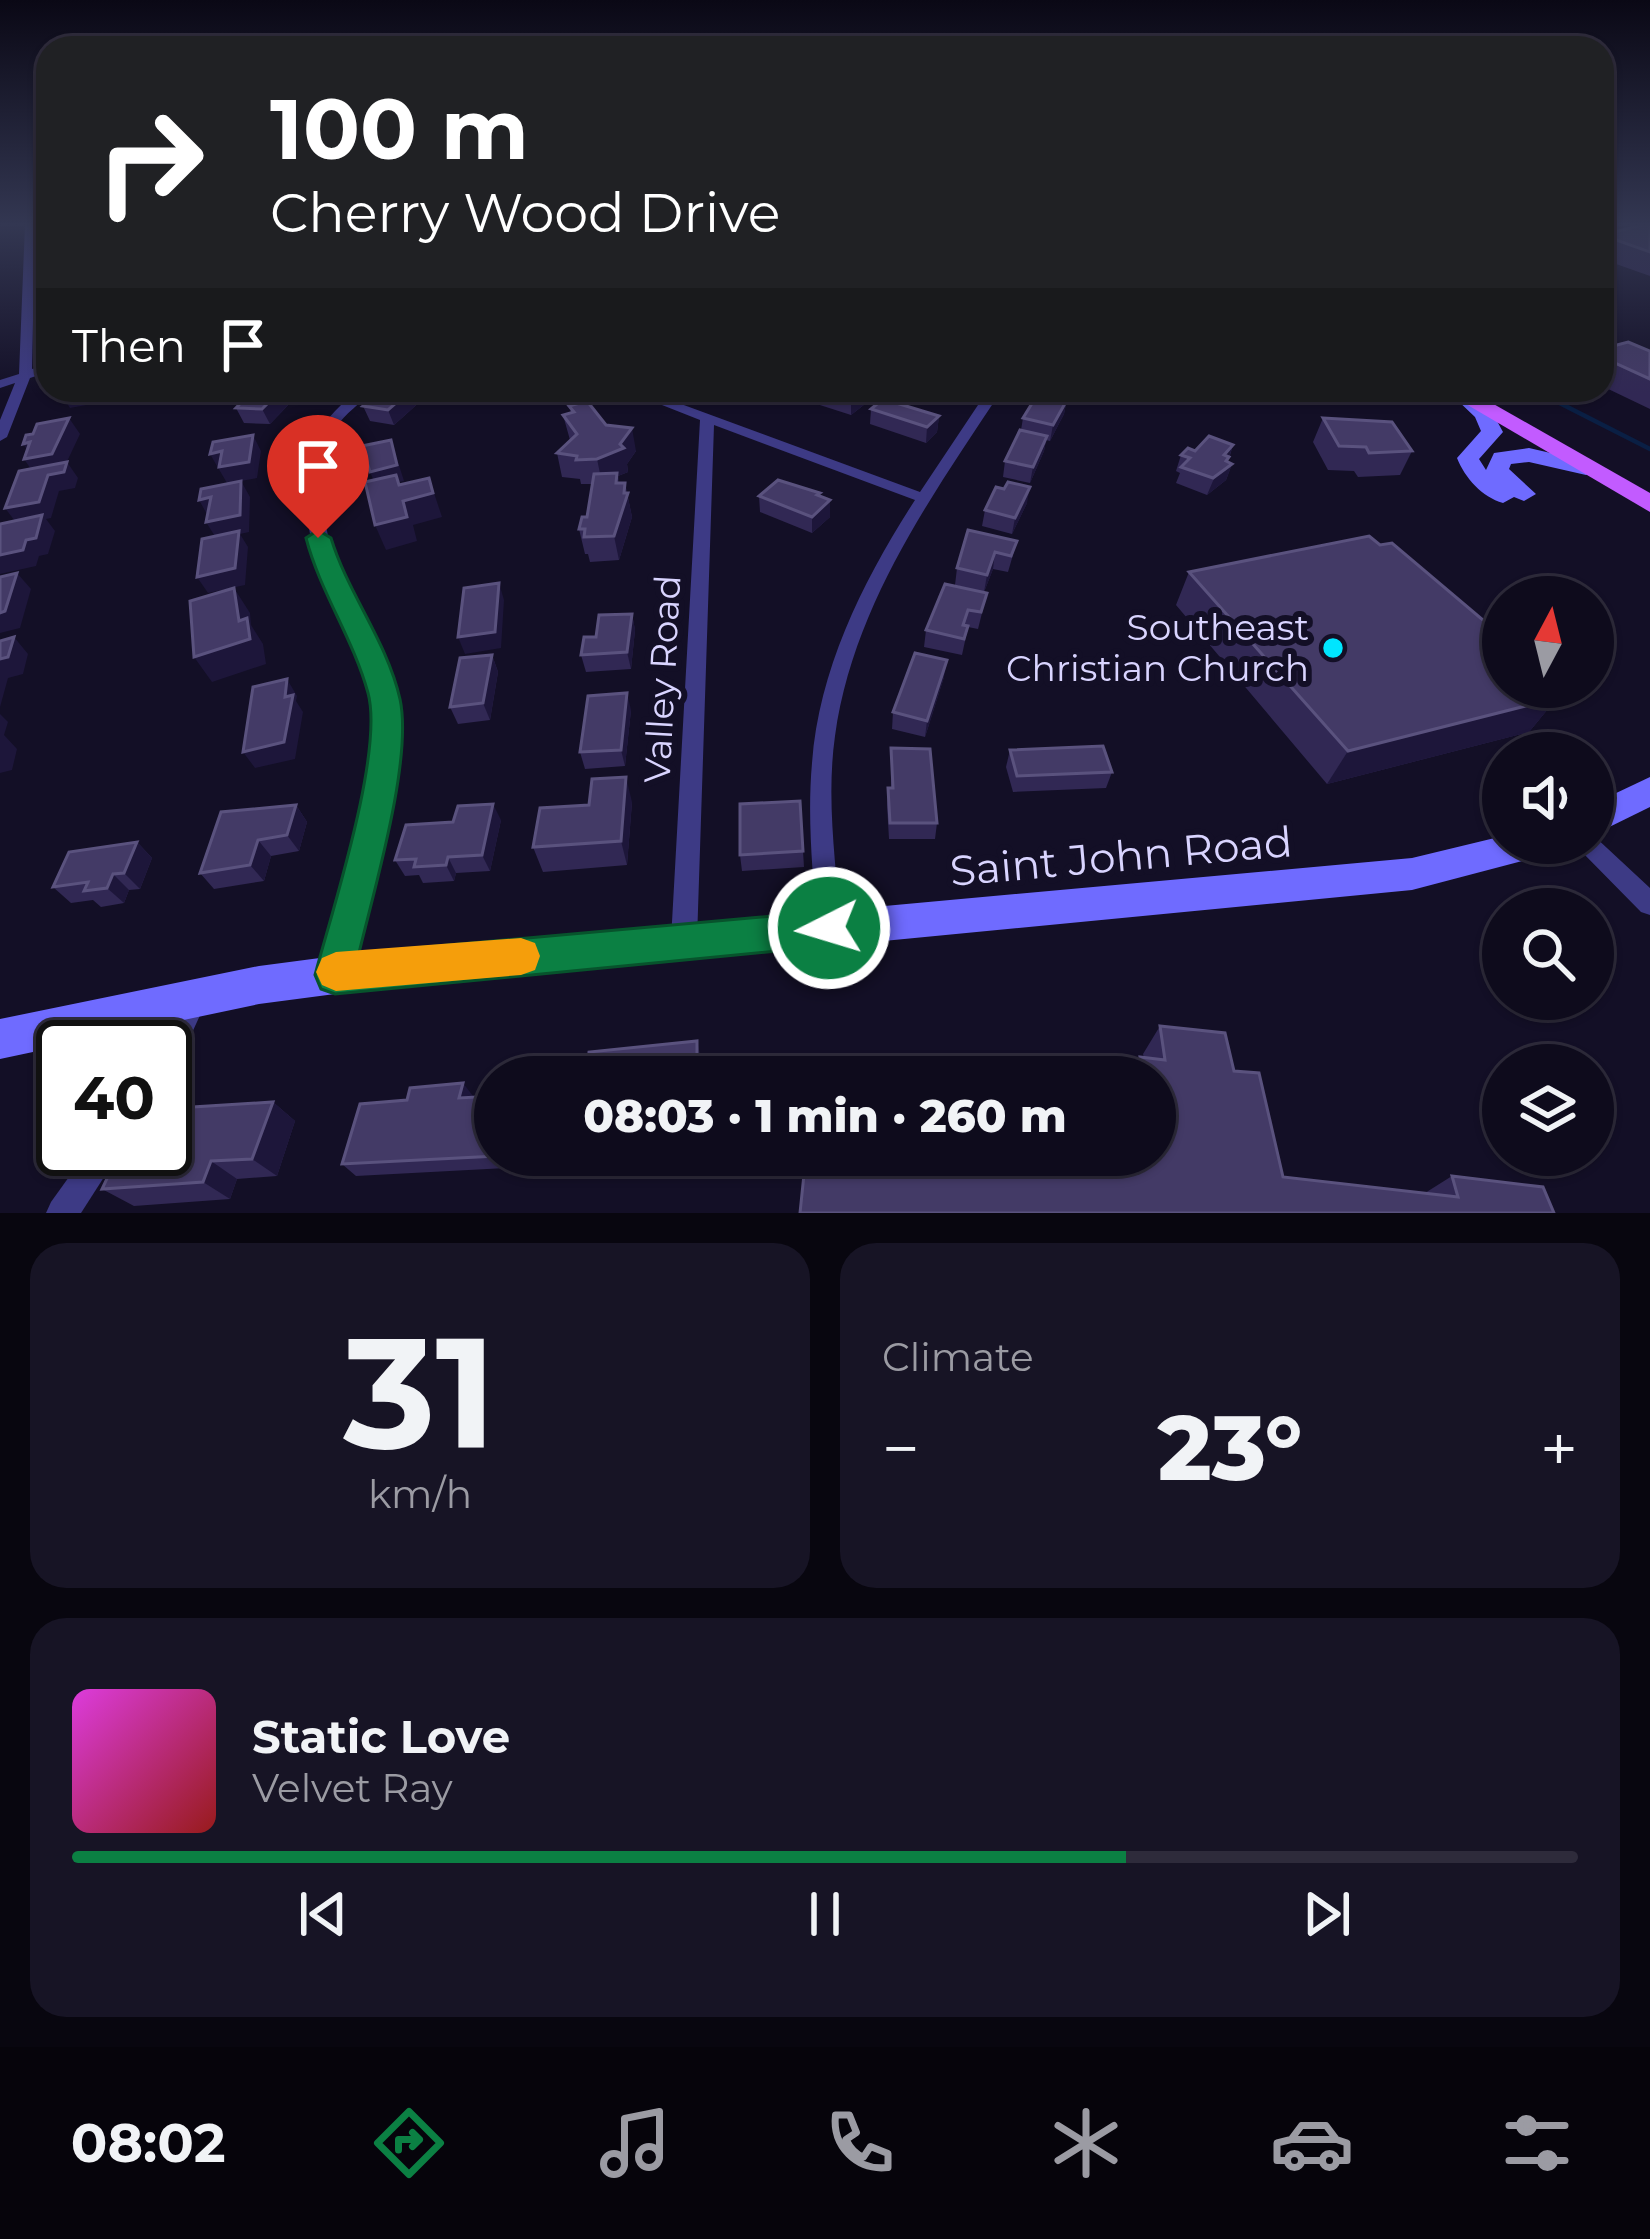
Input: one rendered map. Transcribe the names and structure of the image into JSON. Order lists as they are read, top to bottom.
{
  "streets": {
    "street": ["Valley Road", "Saint John Road"]
  },
  "crossings": [
    ["Valley Road", "Saint John Road"]
  ],
  "places": ["Southeast Christian Church"],
  "north": "top",
  "page": {
    "turn": ["100 m", "Cherry Wood Drive"],
    "then": "Then",
    "limit": "40",
    "trip": "08:03 · 1 min · 260 m",
    "tile": [
      ["31", "km/h"],
      "Climate"
    ],
    "heat": ["−", "23°", "+"],
    "song": ["Static Love", "Velvet Ray"],
    "tabs": "08:02"
  }
}
